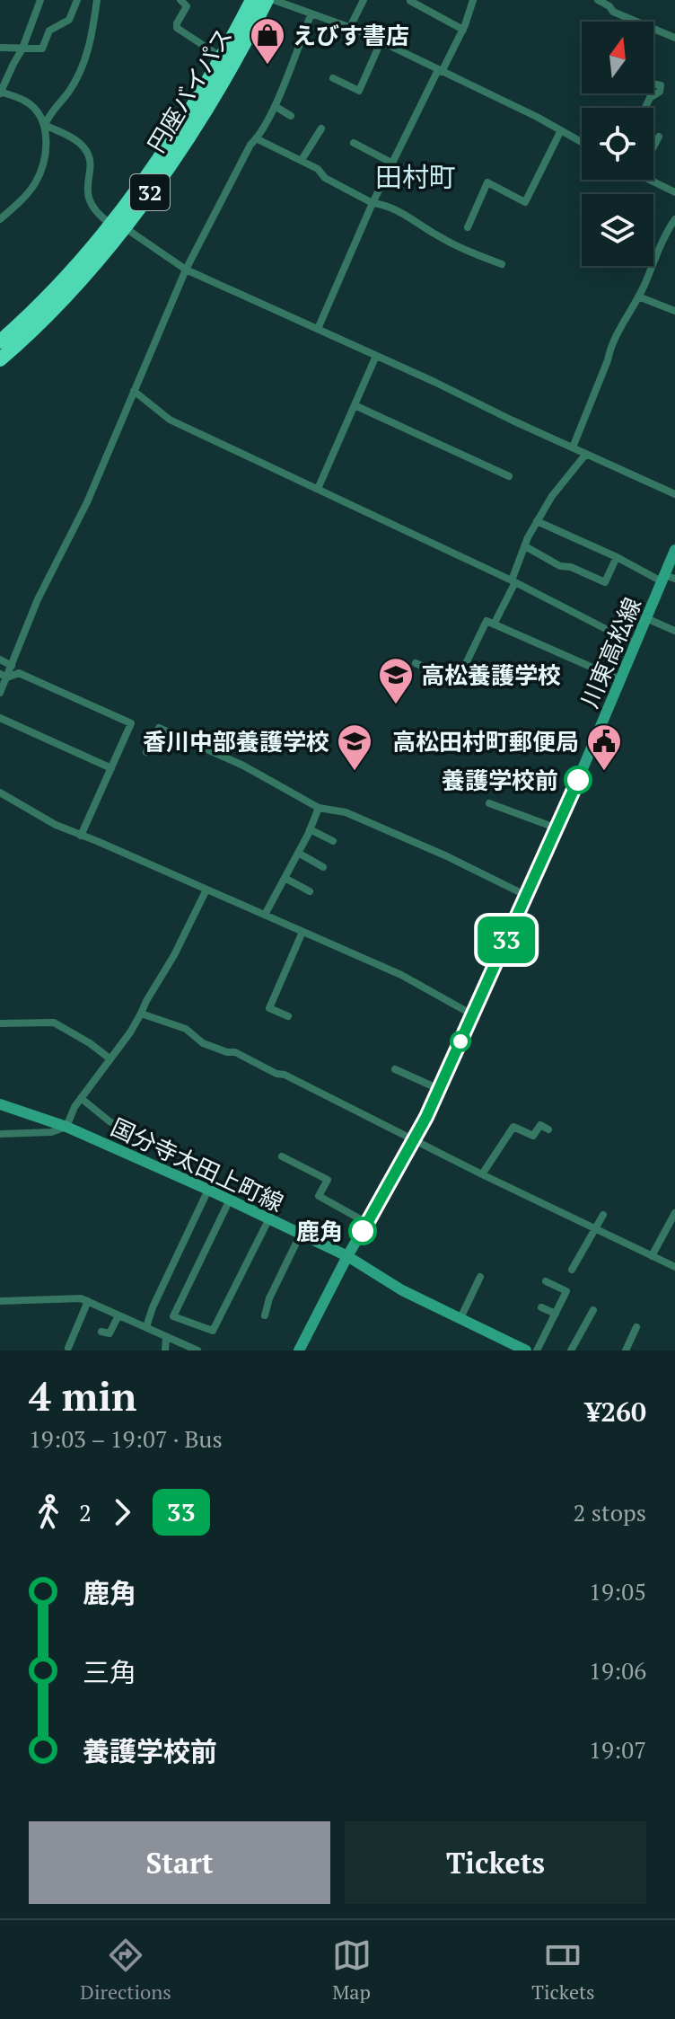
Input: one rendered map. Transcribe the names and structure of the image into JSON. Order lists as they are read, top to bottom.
{
  "streets": {
    "highway": ["円座バイパス", "32"],
    "main road": ["川東高松線", "国分寺太田上町線"]
  },
  "crossings": [
    ["川東高松線", "国分寺太田上町線"]
  ],
  "districts": ["田村町"],
  "places": {
    "shop": ["えびす書店"],
    "school or university": ["高松養護学校", "香川中部養護学校"],
    "public building": ["高松田村町郵便局"],
    "other": ["養護学校前", "鹿角"]
  },
  "lines": ["bus line 33"],
  "north": "top",
  "page": {
    "on_map": "33",
    "heading": ["4 min", "19:03 – 19:07 · Bus", "¥260"],
    "legs": ["2", "33", "2 stops"],
    "list": [
      {
        "name": "鹿角",
        "value": "19:05"
      },
      {
        "name": "三角",
        "value": "19:06"
      },
      {
        "name": "養護学校前",
        "value": "19:07"
      }
    ],
    "buttons": ["Start", "Tickets"],
    "tabs": ["Directions", "Map", "Tickets"]
  }
}
